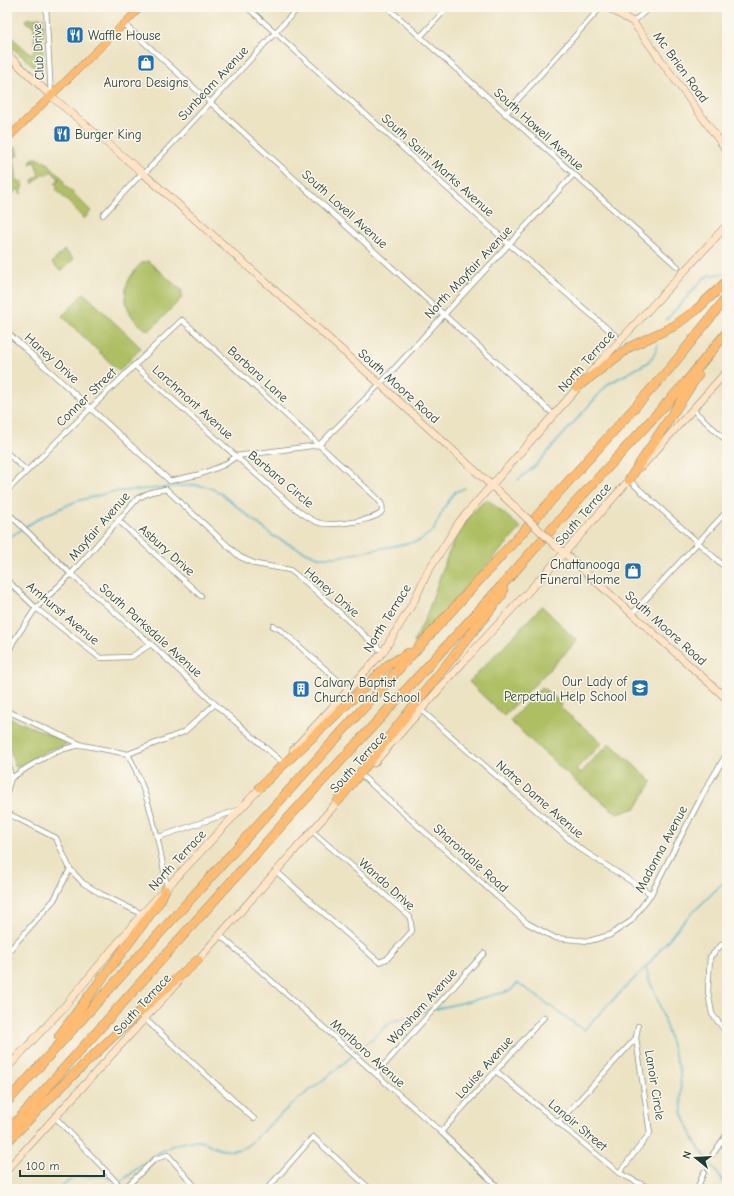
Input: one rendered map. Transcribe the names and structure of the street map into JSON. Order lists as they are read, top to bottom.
{
  "streets": {
    "street": [
      "Club Drive",
      "Mc Brien Road",
      "Sunbeam Avenue",
      "South Howell Avenue",
      "South Saint Marks Avenue",
      "South Lovell Avenue",
      "North Mayfair Avenue",
      "Haney Drive",
      "North Terrace",
      "Barbara Lane",
      "South Moore Road",
      "Conner Street",
      "Larchmont Avenue",
      "Barbara Circle",
      "South Terrace",
      "Mayfair Avenue",
      "Asbury Drive",
      "Amhurst Avenue",
      "South Parksdale Avenue",
      "Notre Dame Avenue",
      "Madonna Avenue",
      "Sharondale Road",
      "Wando Drive",
      "Worsham Avenue",
      "Marlboro Avenue",
      "Louise Avenue",
      "Lanoir Circle",
      "Lanoir Street"
    ]
  },
  "crossings": [
    ["Club Drive", "South Moore Road"],
    ["Sunbeam Avenue", "South Saint Marks Avenue"],
    ["Sunbeam Avenue", "South Lovell Avenue"],
    ["Sunbeam Avenue", "South Moore Road"],
    ["South Howell Avenue", "North Mayfair Avenue"],
    ["South Saint Marks Avenue", "North Mayfair Avenue"],
    ["South Lovell Avenue", "North Mayfair Avenue"],
    ["North Mayfair Avenue", "South Moore Road"],
    ["Haney Drive", "North Terrace"],
    ["Haney Drive", "Conner Street"],
    ["Haney Drive", "Mayfair Avenue"],
    ["North Terrace", "South Moore Road"],
    ["North Terrace", "South Parksdale Avenue"],
    ["Barbara Lane", "Conner Street"],
    ["Barbara Lane", "Barbara Circle"],
    ["South Moore Road", "South Terrace"],
    ["Conner Street", "Larchmont Avenue"],
    ["Larchmont Avenue", "Barbara Circle"],
    ["South Terrace", "Notre Dame Avenue"],
    ["South Terrace", "Sharondale Road"],
    ["South Terrace", "Wando Drive"],
    ["South Terrace", "Marlboro Avenue"],
    ["Mayfair Avenue", "Asbury Drive"],
    ["Mayfair Avenue", "Amhurst Avenue"],
    ["Mayfair Avenue", "South Parksdale Avenue"],
    ["Amhurst Avenue", "South Parksdale Avenue"],
    ["Notre Dame Avenue", "Madonna Avenue"],
    ["Madonna Avenue", "Sharondale Road"],
    ["Worsham Avenue", "Marlboro Avenue"],
    ["Marlboro Avenue", "Louise Avenue"],
    ["Louise Avenue", "Lanoir Street"],
    ["Lanoir Circle", "Lanoir Street"]
  ],
  "places": {
    "restaurant": ["Waffle House", "Burger King"],
    "shop": ["Aurora Designs", "Chattanooga Funeral Home"],
    "school or university": ["Our Lady of Perpetual Help School"],
    "building": ["Calvary Baptist Church and School"]
  },
  "scale_bar": "100 m",
  "north": "left"
}
